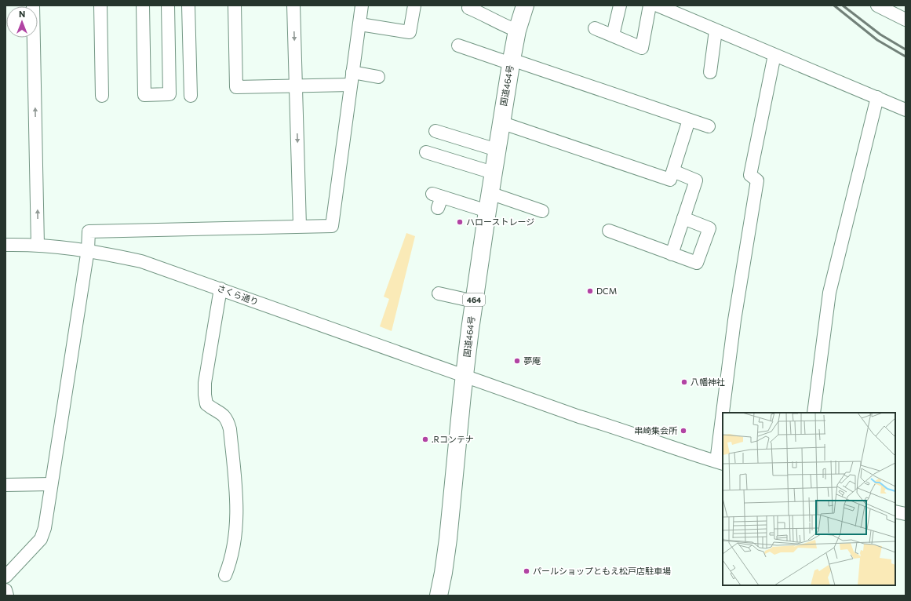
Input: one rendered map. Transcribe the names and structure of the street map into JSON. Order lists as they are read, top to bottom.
{
  "streets": {
    "highway": ["国道464号", "464"],
    "street": ["さくら通り"]
  },
  "crossings": [
    ["国道464号", "さくら通り"]
  ],
  "places": [
    "ハローストレージ",
    "DCM",
    "夢庵",
    "八幡神社",
    "串崎集会所",
    ".Rコンテナ",
    "パールショップともえ松戸店駐車場"
  ],
  "north": "top"
}
